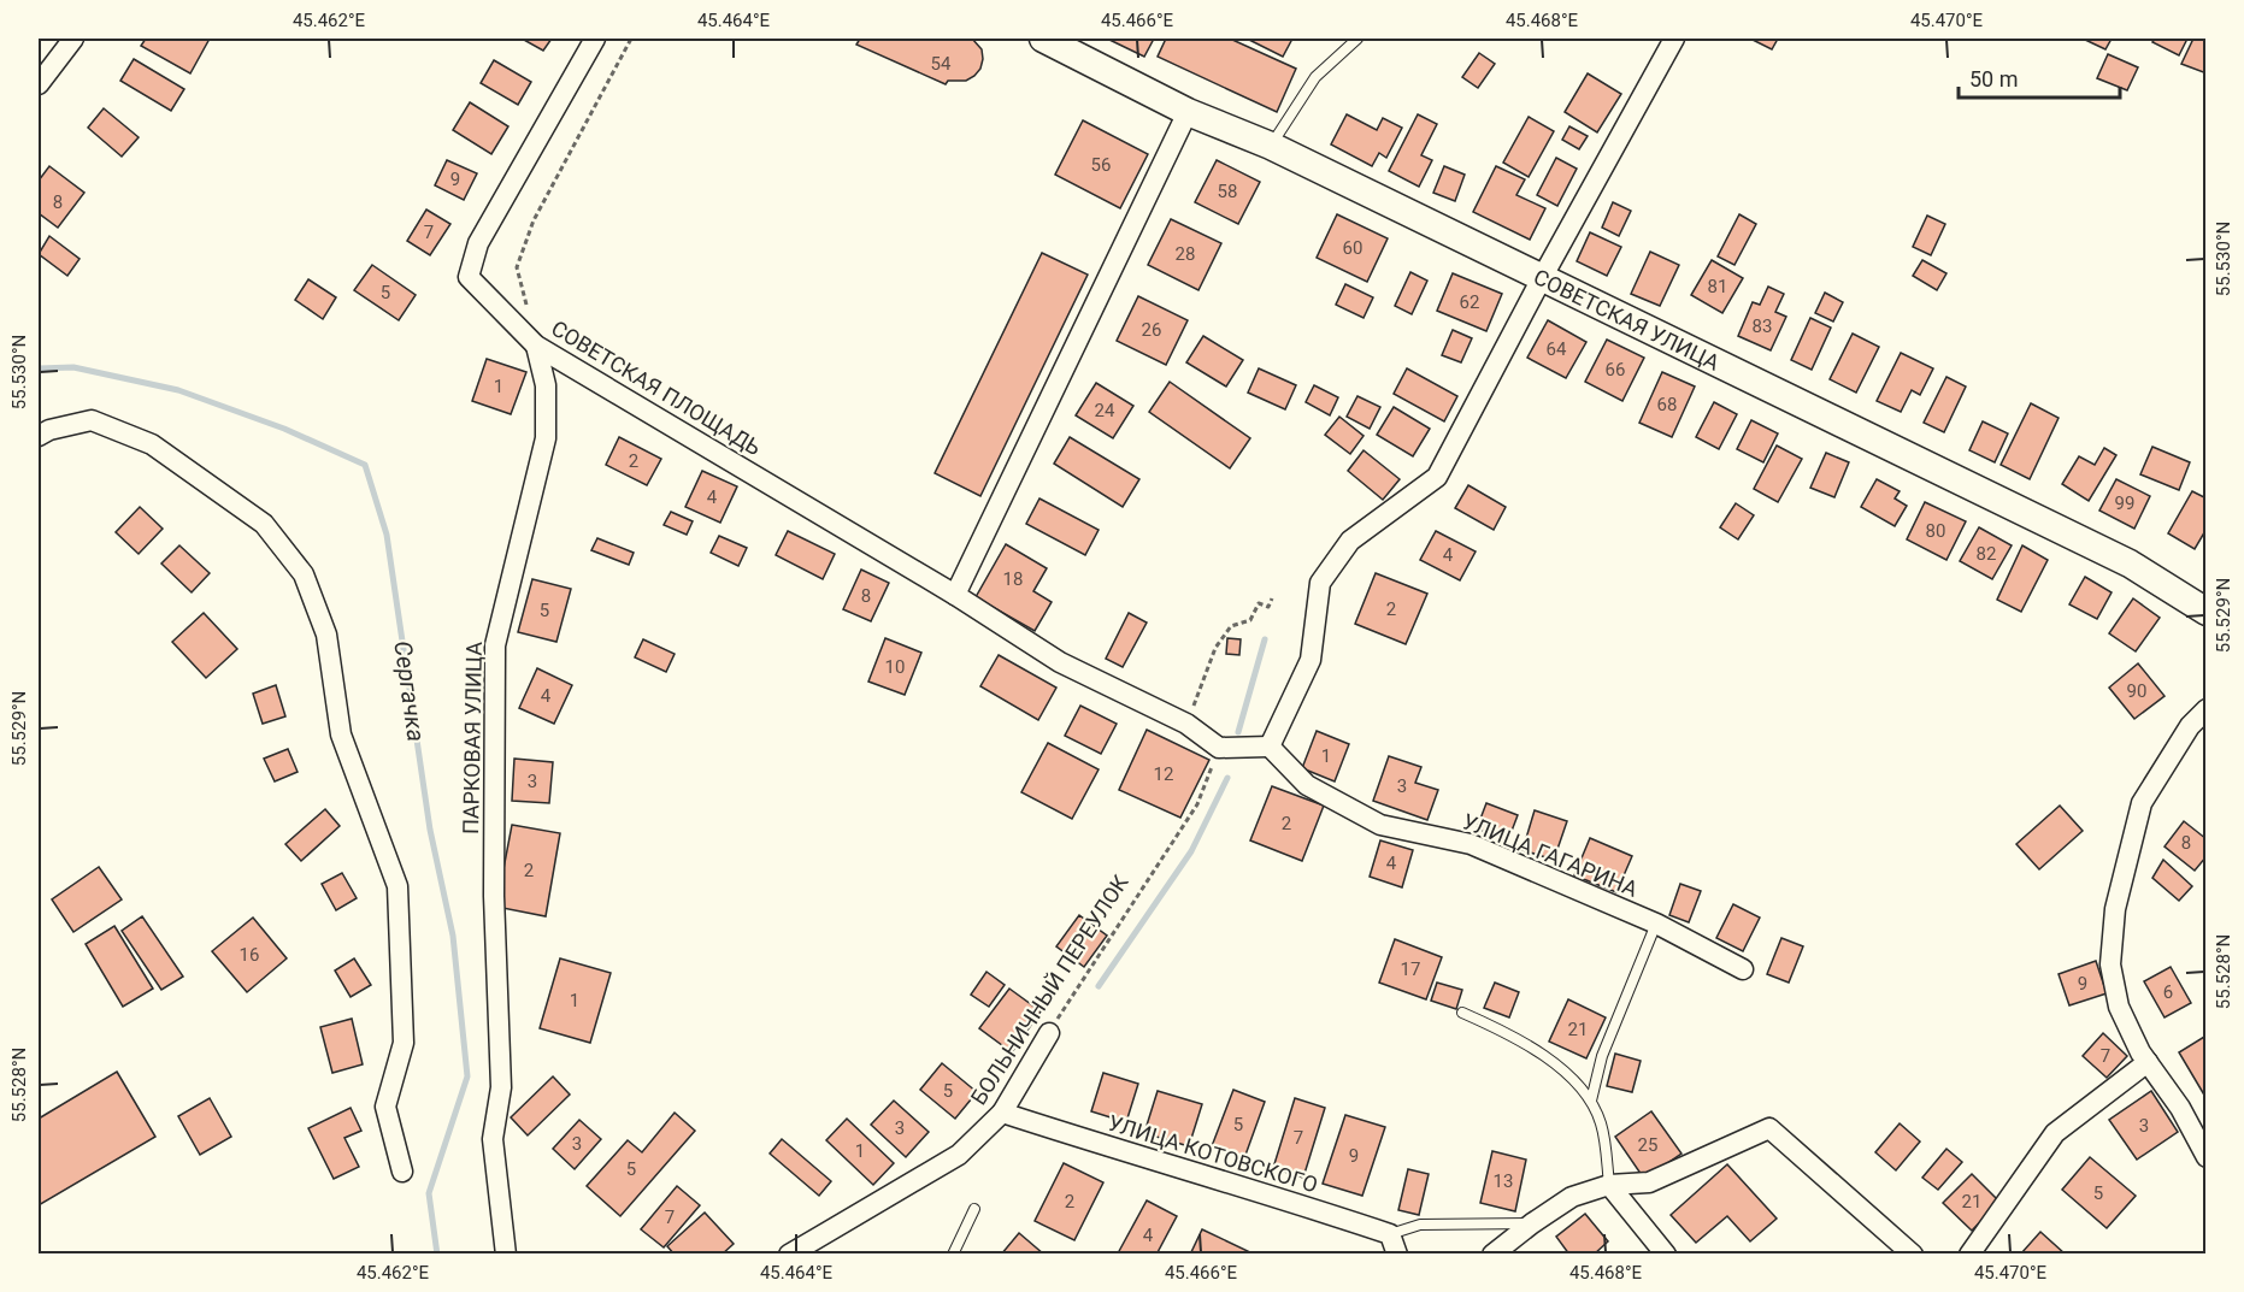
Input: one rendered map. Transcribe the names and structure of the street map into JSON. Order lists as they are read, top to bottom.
{
  "streets": {
    "main road": ["СОВЕТСКАЯ УЛИЦА"],
    "street": [
      "СОВЕТСКАЯ ПЛОЩАДЬ",
      "ПАРКОВАЯ УЛИЦА",
      "УЛИЦА ГАГАРИНА",
      "БОЛЬНИЧНЫЙ ПЕРЕУЛОК",
      "УЛИЦА КОТОВСКОГО"
    ]
  },
  "crossings": [
    ["СОВЕТСКАЯ ПЛОЩАДЬ", "ПАРКОВАЯ УЛИЦА"],
    ["СОВЕТСКАЯ ПЛОЩАДЬ", "БОЛЬНИЧНЫЙ ПЕРЕУЛОК"],
    ["БОЛЬНИЧНЫЙ ПЕРЕУЛОК", "УЛИЦА КОТОВСКОГО"]
  ],
  "water": ["Сергачка"],
  "house_numbers": [
    "54",
    "56",
    "9",
    "58",
    "8",
    "7",
    "60",
    "28",
    "81",
    "5",
    "62",
    "83",
    "26",
    "64",
    "66",
    "1",
    "68",
    "24",
    "2",
    "4",
    "99",
    "80",
    "82",
    "4",
    "18",
    "8",
    "2",
    "5",
    "10",
    "90",
    "4",
    "1",
    "12",
    "3",
    "3",
    "2",
    "8",
    "4",
    "2",
    "16",
    "17",
    "9",
    "6",
    "1",
    "21",
    "7",
    "5",
    "5",
    "3",
    "3",
    "7",
    "3",
    "25",
    "1",
    "9",
    "5",
    "13",
    "5",
    "2",
    "21",
    "7",
    "4"
  ],
  "scale_bar": "50 m",
  "coordinates": [
    "45.462°E",
    "45.464°E",
    "45.466°E",
    "45.468°E",
    "45.470°E",
    "55.530°N",
    "55.529°N",
    "55.528°N"
  ]
}
